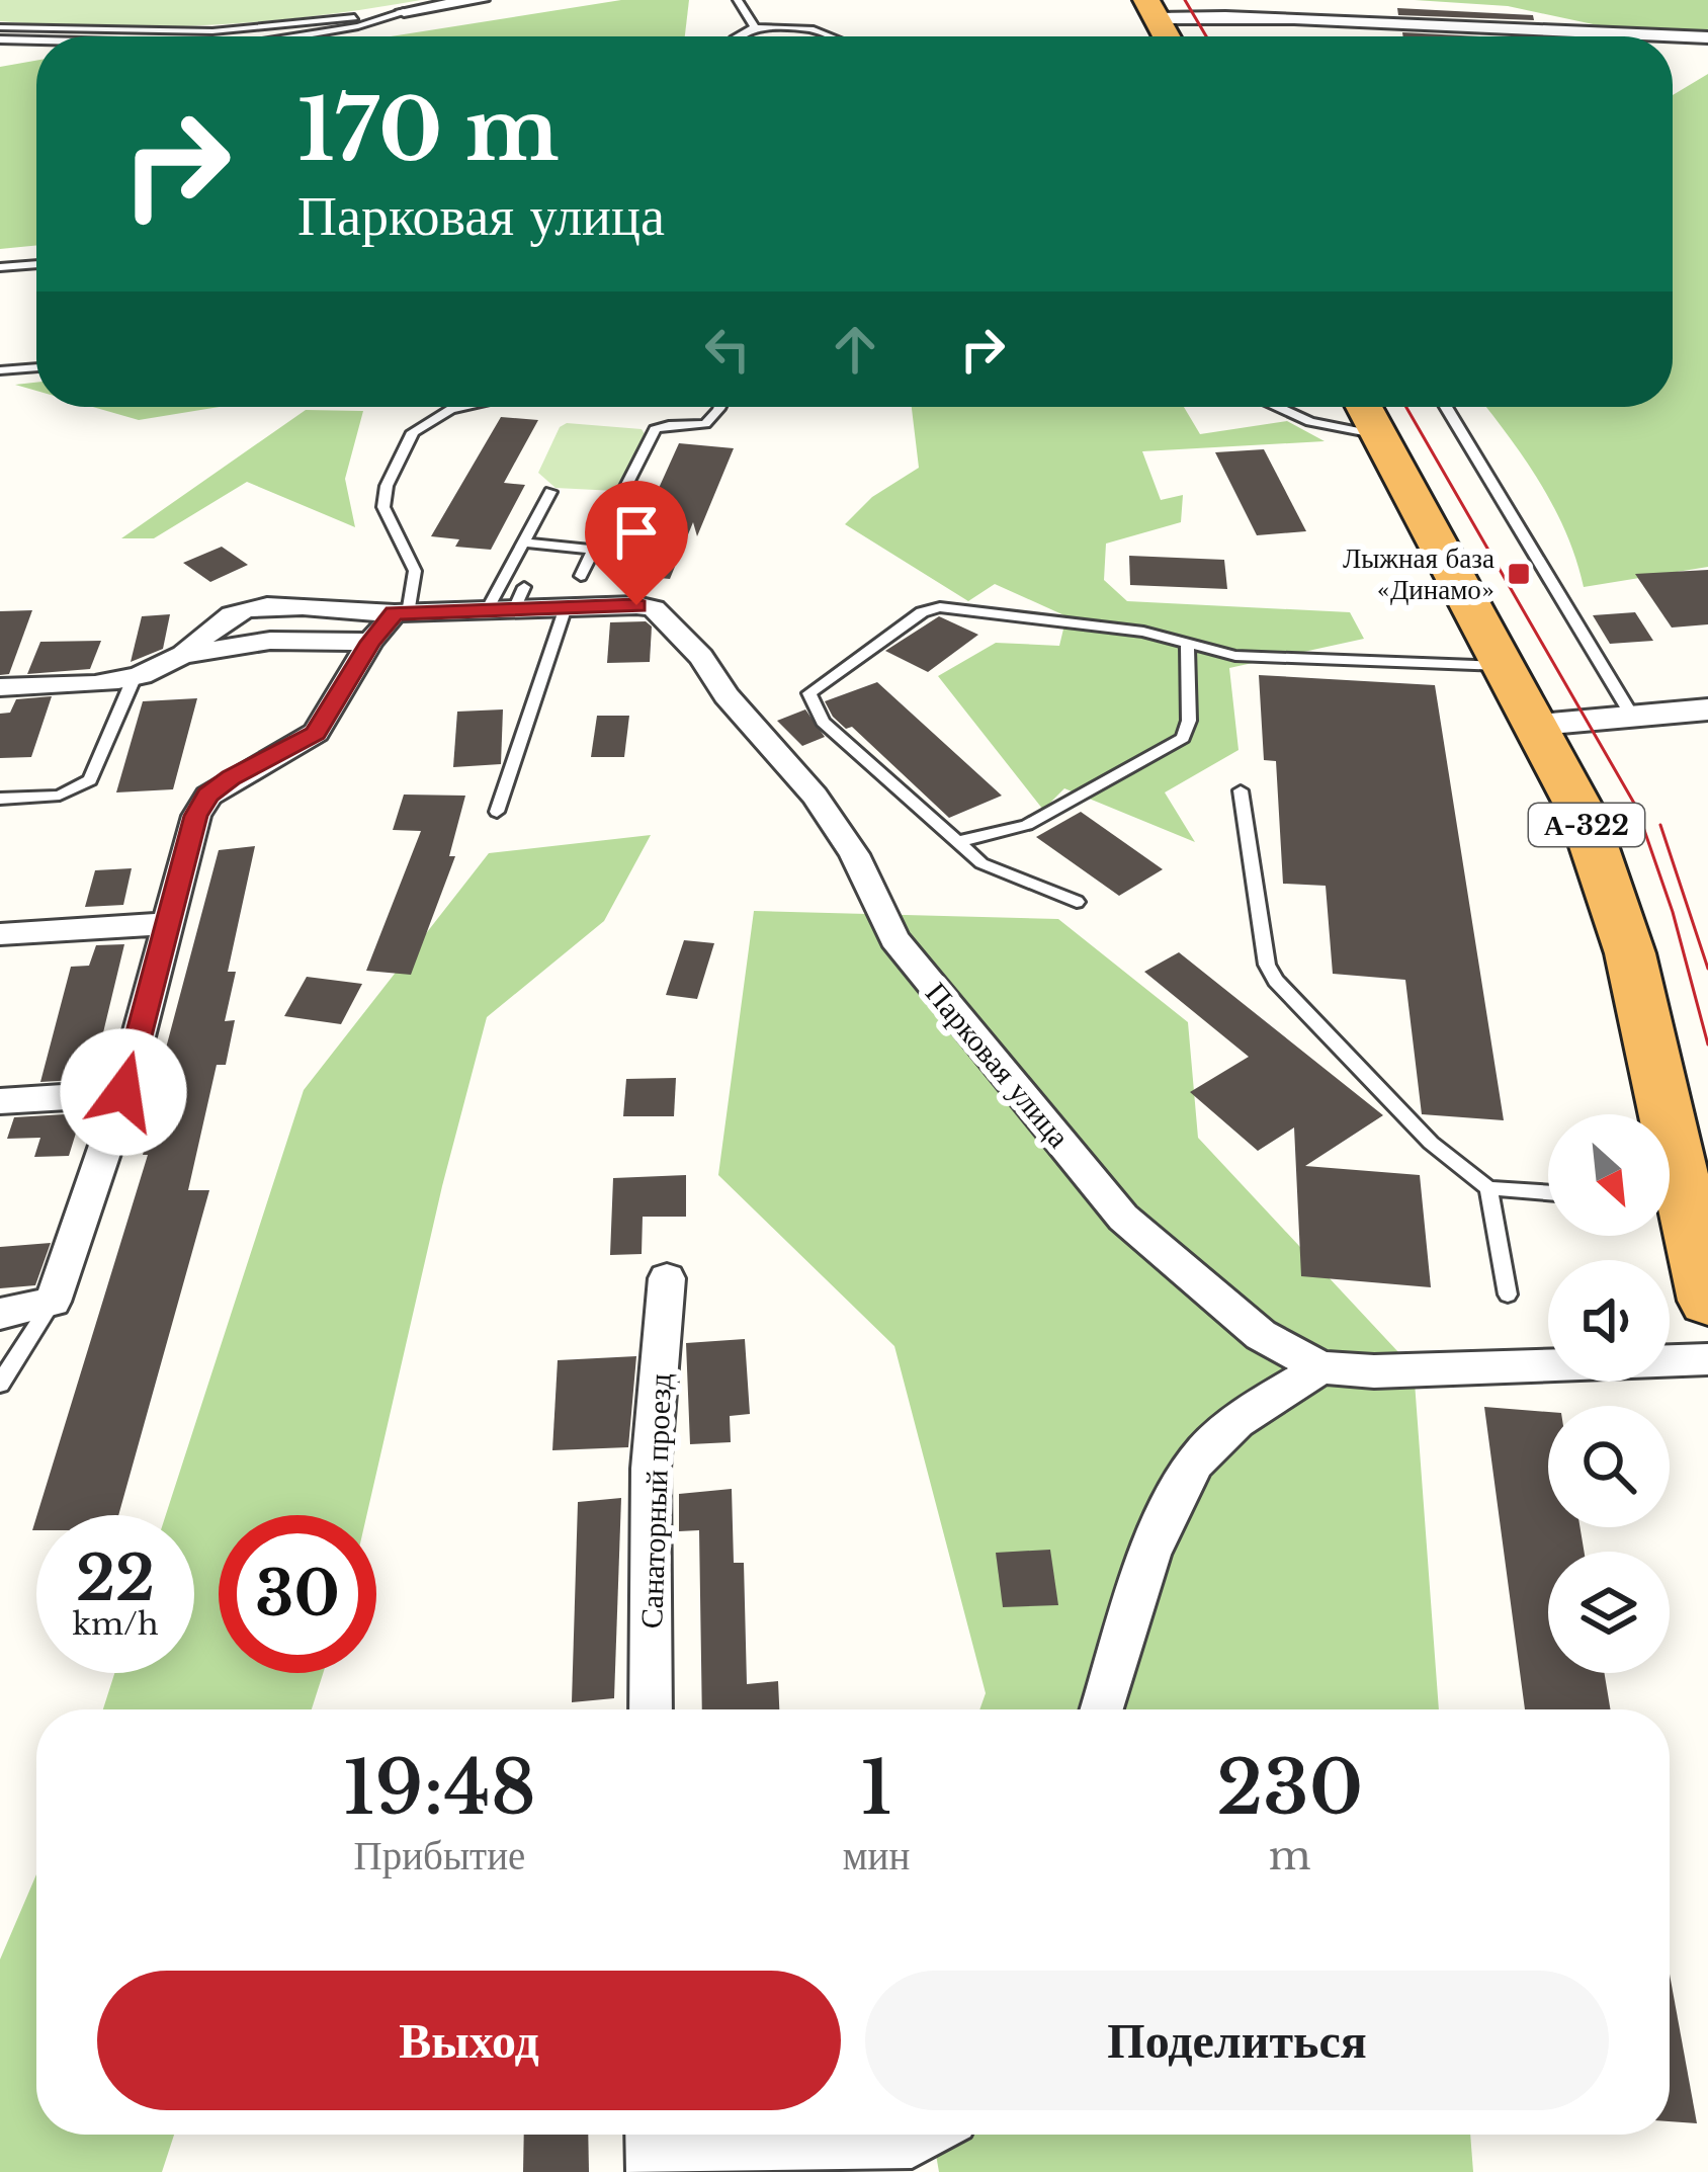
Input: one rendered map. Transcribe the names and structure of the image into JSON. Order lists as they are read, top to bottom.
{
  "streets": {
    "highway": ["А-322"],
    "street": ["Парковая улица", "Санаторный проезд"]
  },
  "places": {
    "transit": ["Лыжная база «Динамо»"]
  },
  "north": "bottom right",
  "page": {
    "turn": ["170 m", "Парковая улица"],
    "speed": "22 km/h",
    "limit": "30",
    "eta": [
      "19:48",
      "Прибытие",
      "1",
      "мин",
      "230",
      "m"
    ],
    "buttons": ["Выход", "Поделиться"]
  }
}
